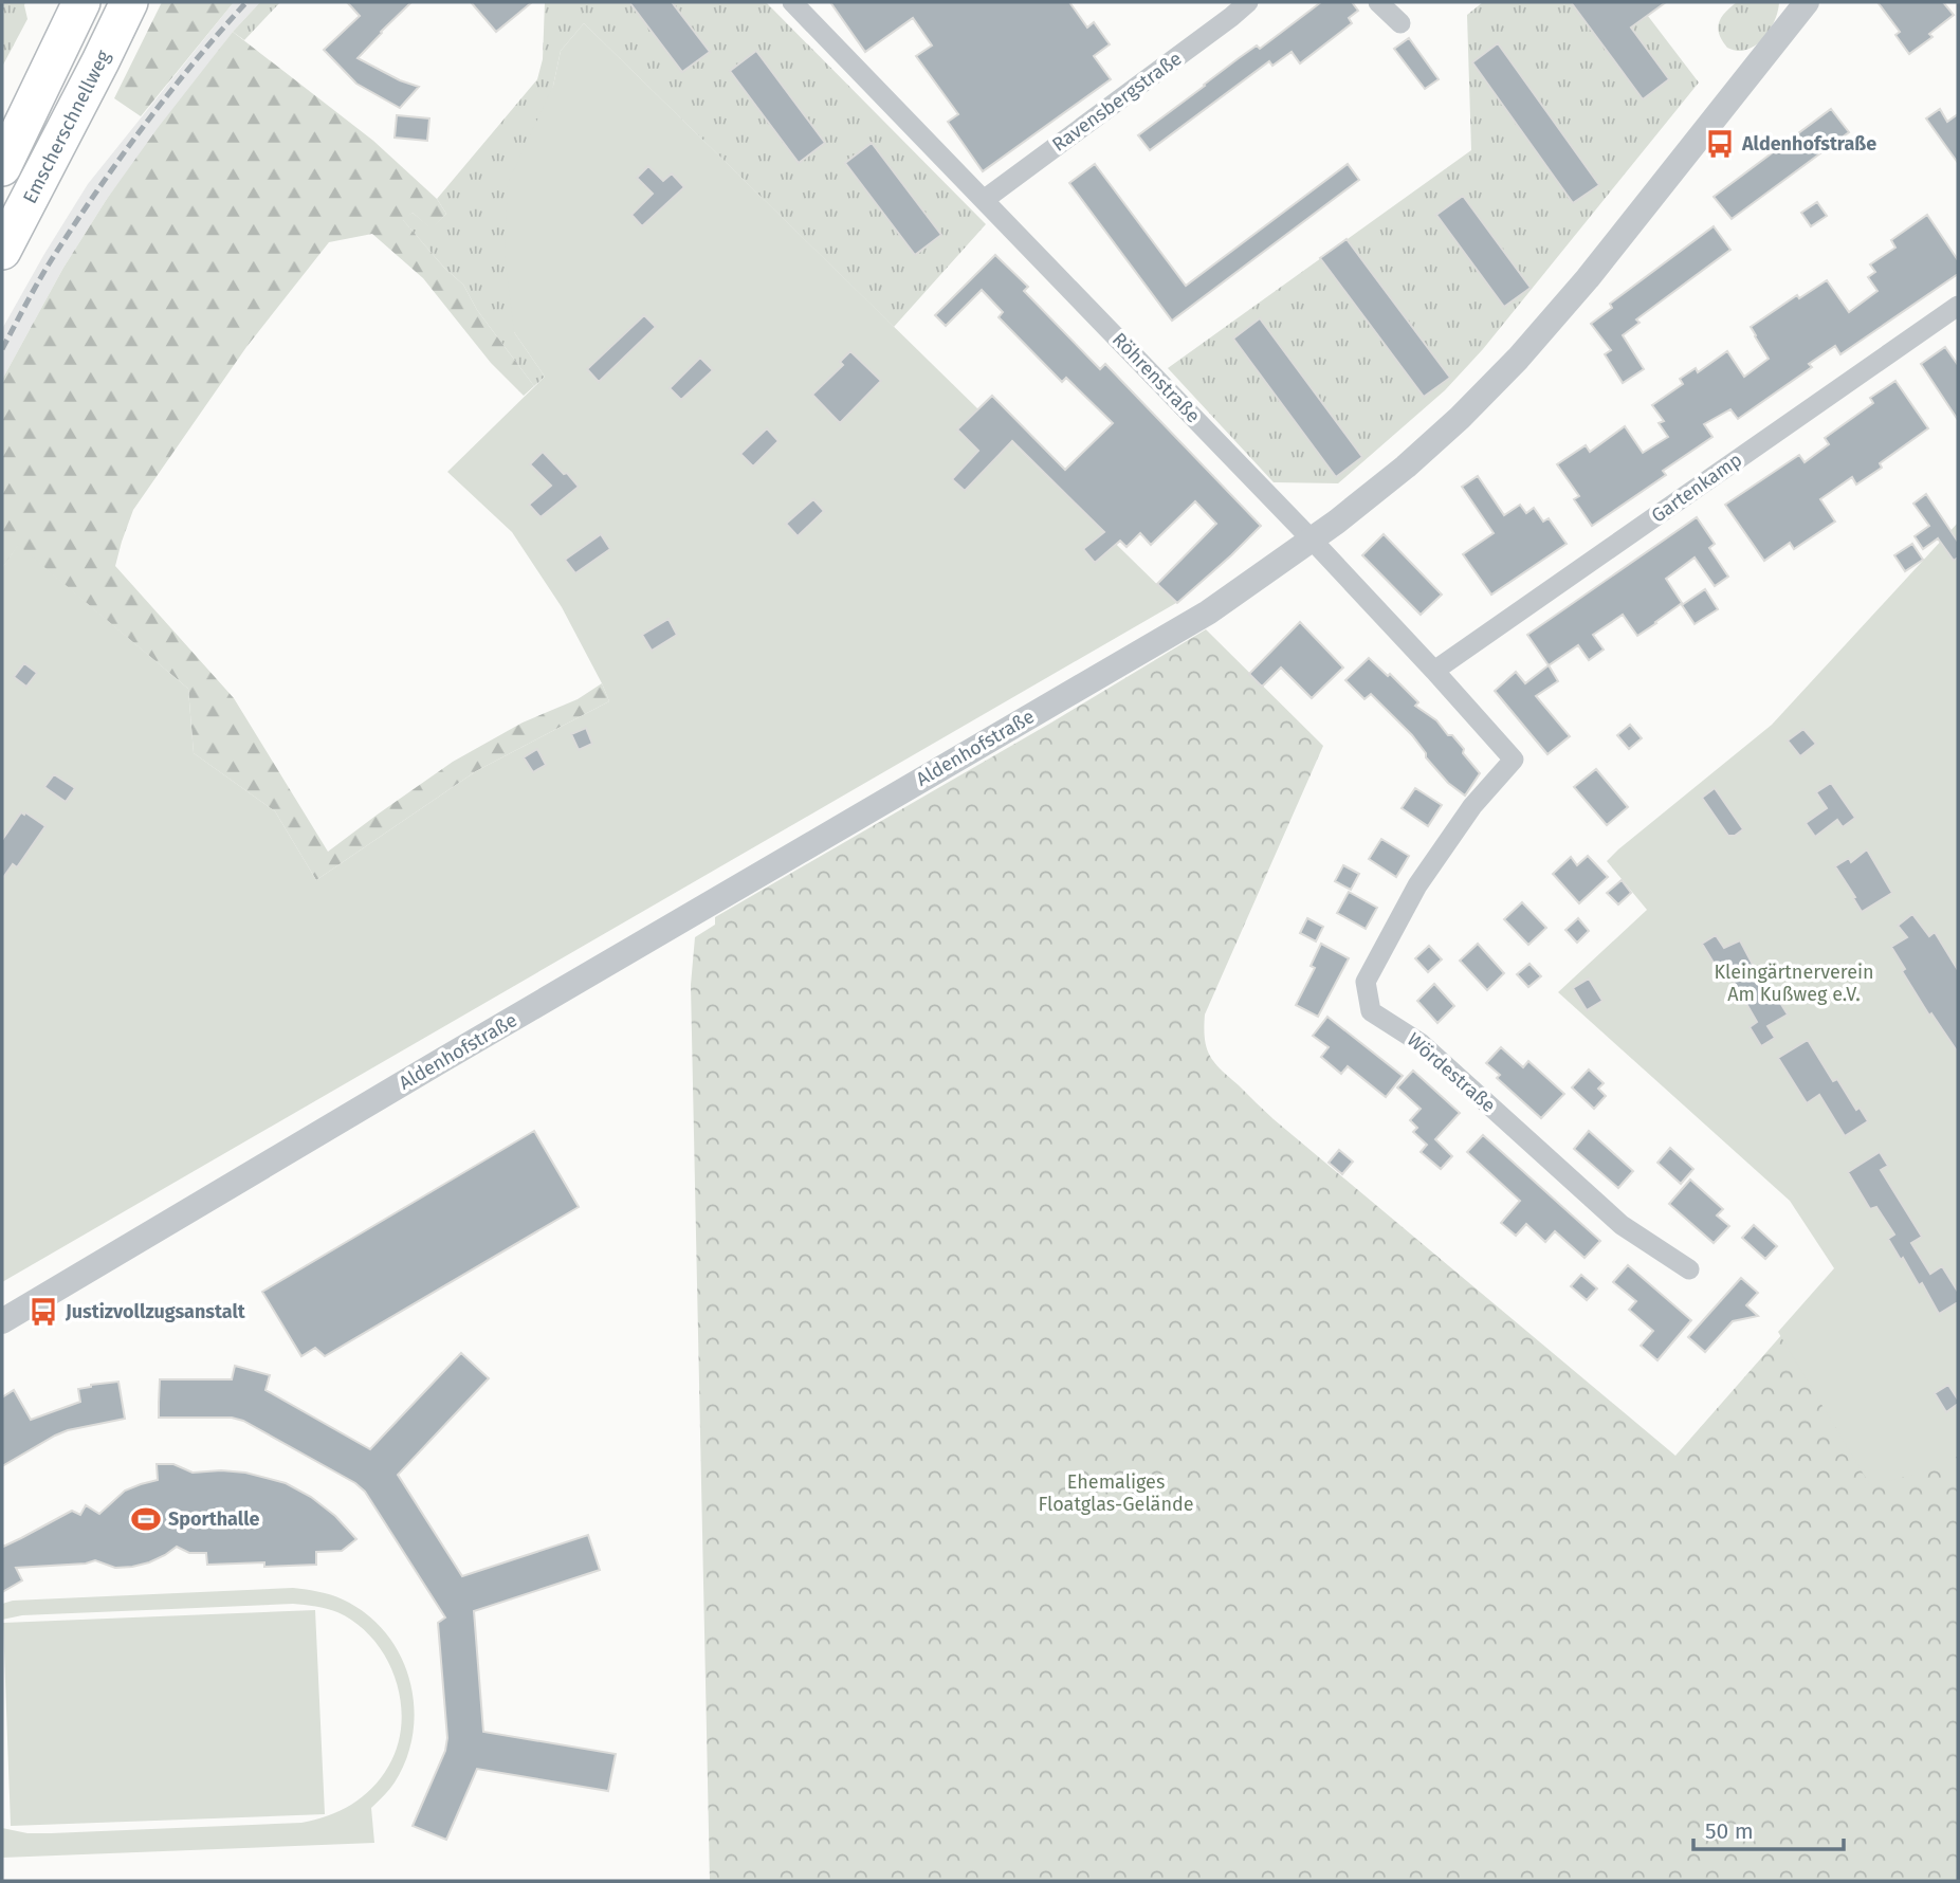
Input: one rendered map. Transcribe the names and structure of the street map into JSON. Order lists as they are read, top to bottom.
{
  "streets": {
    "highway": ["Emscherschnellweg"],
    "street": [
      "Ravensbergstraße",
      "Röhrenstraße",
      "Gartenkamp",
      "Aldenhofstraße",
      "Wördestraße"
    ]
  },
  "crossings": [
    ["Ravensbergstraße", "Röhrenstraße"],
    ["Röhrenstraße", "Gartenkamp"],
    ["Röhrenstraße", "Aldenhofstraße"],
    ["Röhrenstraße", "Wördestraße"]
  ],
  "parks": ["Kleingärtnerverein Am Kußweg e.V.", "Ehemaliges Floatglas-Gelände"],
  "places": {
    "bus stop": ["Aldenhofstraße", "Justizvollzugsanstalt"],
    "sports": ["Sporthalle"]
  },
  "scale_bar": "50 m"
}
